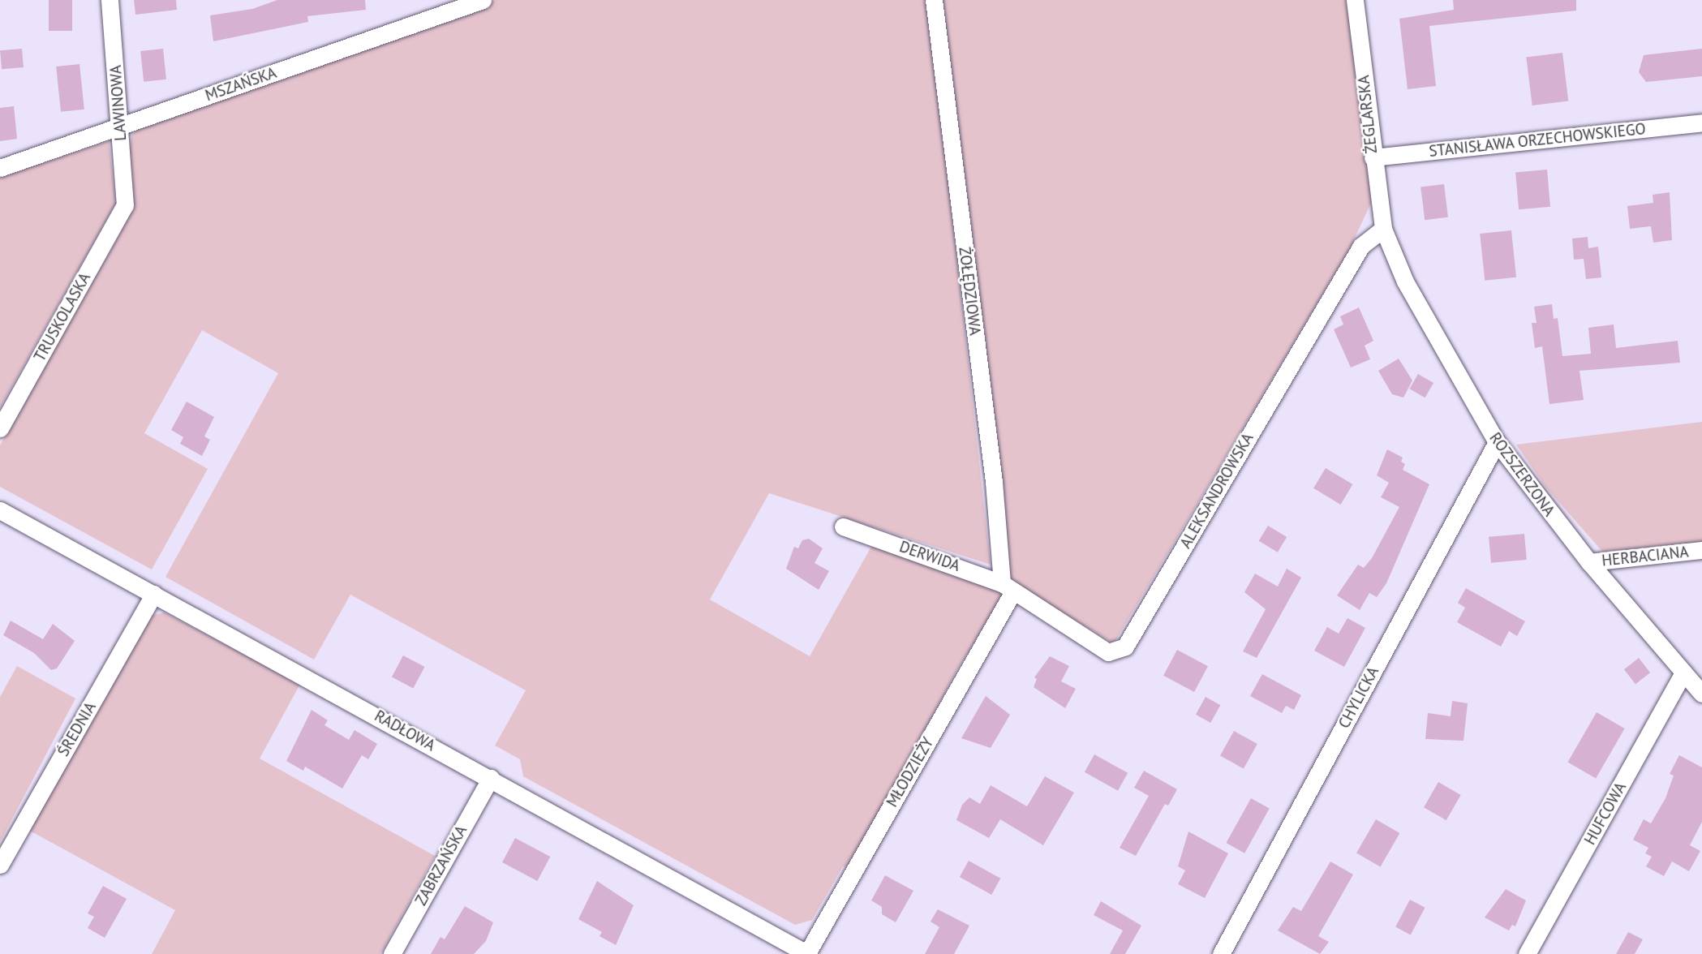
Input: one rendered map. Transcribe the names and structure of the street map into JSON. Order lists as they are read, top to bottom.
{
  "streets": {
    "street": [
      "MSZAŃSKA",
      "LAWINOWA",
      "ŻEGLARSKA",
      "STANISŁAWA ORZECHOWSKIEGO",
      "ŻOŁĘDZIOWA",
      "TRUSKOLASKA",
      "ROZSZERZONA",
      "ALEKSANDROWSKA",
      "DERWIDA",
      "HERBACIANA",
      "CHYLICKA",
      "ŚREDNIA",
      "RADŁOWA",
      "MŁODZIEŻY",
      "HUFCOWA",
      "ZABRZAŃSKA"
    ]
  },
  "crossings": [
    ["MSZAŃSKA", "LAWINOWA"],
    ["LAWINOWA", "TRUSKOLASKA"],
    ["ŻEGLARSKA", "STANISŁAWA ORZECHOWSKIEGO"],
    ["ŻEGLARSKA", "ROZSZERZONA"],
    ["ŻEGLARSKA", "ALEKSANDROWSKA"],
    ["ŻOŁĘDZIOWA", "ALEKSANDROWSKA"],
    ["ŻOŁĘDZIOWA", "DERWIDA"],
    ["ŻOŁĘDZIOWA", "MŁODZIEŻY"],
    ["ROZSZERZONA", "ALEKSANDROWSKA"],
    ["ROZSZERZONA", "HERBACIANA"],
    ["ROZSZERZONA", "CHYLICKA"],
    ["ROZSZERZONA", "HUFCOWA"],
    ["ALEKSANDROWSKA", "DERWIDA"],
    ["ALEKSANDROWSKA", "MŁODZIEŻY"],
    ["DERWIDA", "MŁODZIEŻY"],
    ["ŚREDNIA", "RADŁOWA"],
    ["RADŁOWA", "MŁODZIEŻY"],
    ["RADŁOWA", "ZABRZAŃSKA"]
  ]
}
